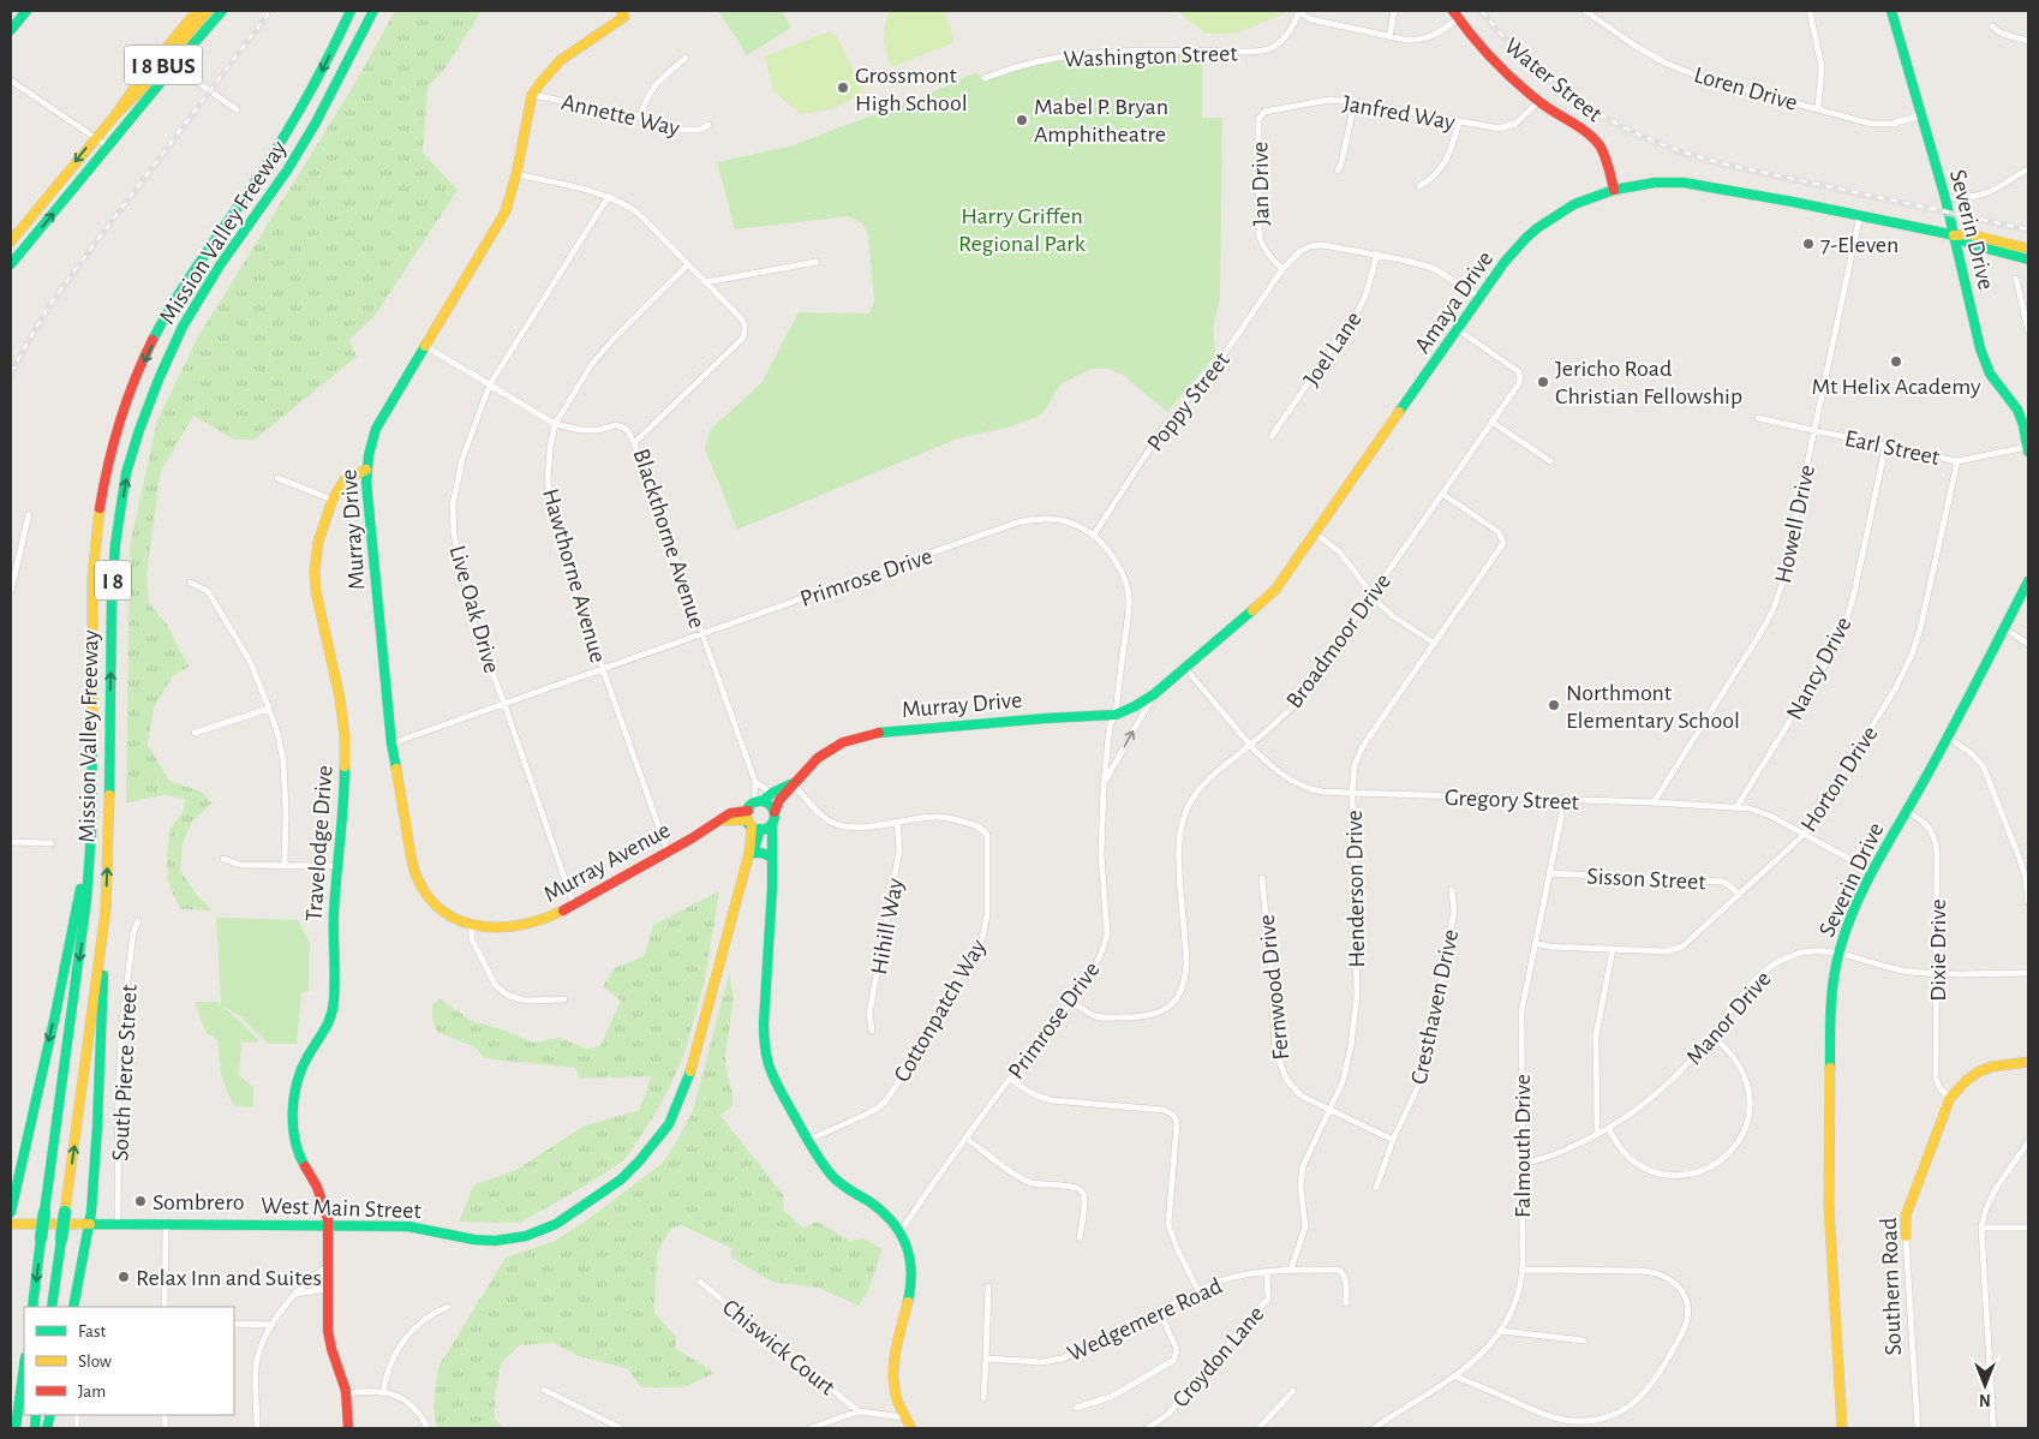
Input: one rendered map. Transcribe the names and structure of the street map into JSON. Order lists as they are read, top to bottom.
{
  "streets": {
    "main road": [
      "I 8 BUS",
      "Water Street",
      "Severin Drive",
      "Mission Valley Freeway",
      "Amaya Drive",
      "Murray Drive",
      "I 8",
      "Travelodge Drive",
      "Murray Avenue",
      "West Main Street",
      "Southern Road"
    ],
    "street": [
      "Washington Street",
      "Loren Drive",
      "Janfred Way",
      "Annette Way",
      "Jan Drive",
      "Joel Lane",
      "Poppy Street",
      "Earl Street",
      "Howell Drive",
      "Blackthorne Avenue",
      "Hawthorne Avenue",
      "Primrose Drive",
      "Live Oak Drive",
      "Broadmoor Drive",
      "Nancy Drive",
      "Horton Drive",
      "Gregory Street",
      "Sisson Street",
      "Henderson Drive",
      "Hihill Way",
      "Dixie Drive",
      "Fernwood Drive",
      "Cresthaven Drive",
      "Cottonpatch Way",
      "Manor Drive",
      "South Pierce Street",
      "Falmouth Drive",
      "Wedgemere Road",
      "Chiswick Court",
      "Croydon Lane"
    ]
  },
  "crossings": [
    ["Water Street", "Janfred Way"],
    ["Water Street", "Amaya Drive"],
    ["Loren Drive", "Severin Drive"],
    ["Janfred Way", "Jan Drive"],
    ["Annette Way", "Murray Drive"],
    ["Jan Drive", "Poppy Street"],
    ["Severin Drive", "Amaya Drive"],
    ["Severin Drive", "Earl Street"],
    ["Severin Drive", "Gregory Street"],
    ["Severin Drive", "Dixie Drive"],
    ["Severin Drive", "Manor Drive"],
    ["Amaya Drive", "Poppy Street"],
    ["Amaya Drive", "Howell Drive"],
    ["Amaya Drive", "Murray Drive"],
    ["Amaya Drive", "Primrose Drive"],
    ["Amaya Drive", "Broadmoor Drive"],
    ["Amaya Drive", "Gregory Street"],
    ["Joel Lane", "Poppy Street"],
    ["Poppy Street", "Primrose Drive"],
    ["Earl Street", "Howell Drive"],
    ["Earl Street", "Nancy Drive"],
    ["Earl Street", "Horton Drive"],
    ["Howell Drive", "Gregory Street"],
    ["Murray Drive", "Blackthorne Avenue"],
    ["Murray Drive", "Primrose Drive"],
    ["Murray Drive", "Travelodge Drive"],
    ["Murray Drive", "Murray Avenue"],
    ["Blackthorne Avenue", "Hawthorne Avenue"],
    ["Blackthorne Avenue", "Primrose Drive"],
    ["Blackthorne Avenue", "Live Oak Drive"],
    ["Blackthorne Avenue", "Murray Avenue"],
    ["Blackthorne Avenue", "West Main Street"],
    ["Hawthorne Avenue", "Primrose Drive"],
    ["Hawthorne Avenue", "Murray Avenue"],
    ["Primrose Drive", "Live Oak Drive"],
    ["Primrose Drive", "Broadmoor Drive"],
    ["Live Oak Drive", "Murray Avenue"],
    ["Broadmoor Drive", "Gregory Street"],
    ["Broadmoor Drive", "Henderson Drive"],
    ["Nancy Drive", "Gregory Street"],
    ["Horton Drive", "Gregory Street"],
    ["Horton Drive", "Sisson Street"],
    ["Horton Drive", "Falmouth Drive"],
    ["Gregory Street", "Henderson Drive"],
    ["Gregory Street", "Falmouth Drive"],
    ["Travelodge Drive", "West Main Street"],
    ["Murray Avenue", "West Main Street"],
    ["Sisson Street", "Falmouth Drive"],
    ["Henderson Drive", "Fernwood Drive"],
    ["Henderson Drive", "Wedgemere Road"],
    ["Hihill Way", "Cottonpatch Way"],
    ["Dixie Drive", "Manor Drive"],
    ["Dixie Drive", "Southern Road"],
    ["Fernwood Drive", "Cresthaven Drive"],
    ["Manor Drive", "Falmouth Drive"],
    ["South Pierce Street", "West Main Street"],
    ["Wedgemere Road", "Croydon Lane"]
  ],
  "parks": ["Harry Griffen Regional Park"],
  "places": [
    "Grossmont High School",
    "Mabel P. Bryan Amphitheatre",
    "7-Eleven",
    "Mt Helix Academy",
    "Jericho Road Christian Fellowship",
    "Northmont Elementary School",
    "Sombrero",
    "Relax Inn and Suites"
  ],
  "legend": ["Fast", "Slow", "Jam"],
  "north": "bottom"
}
